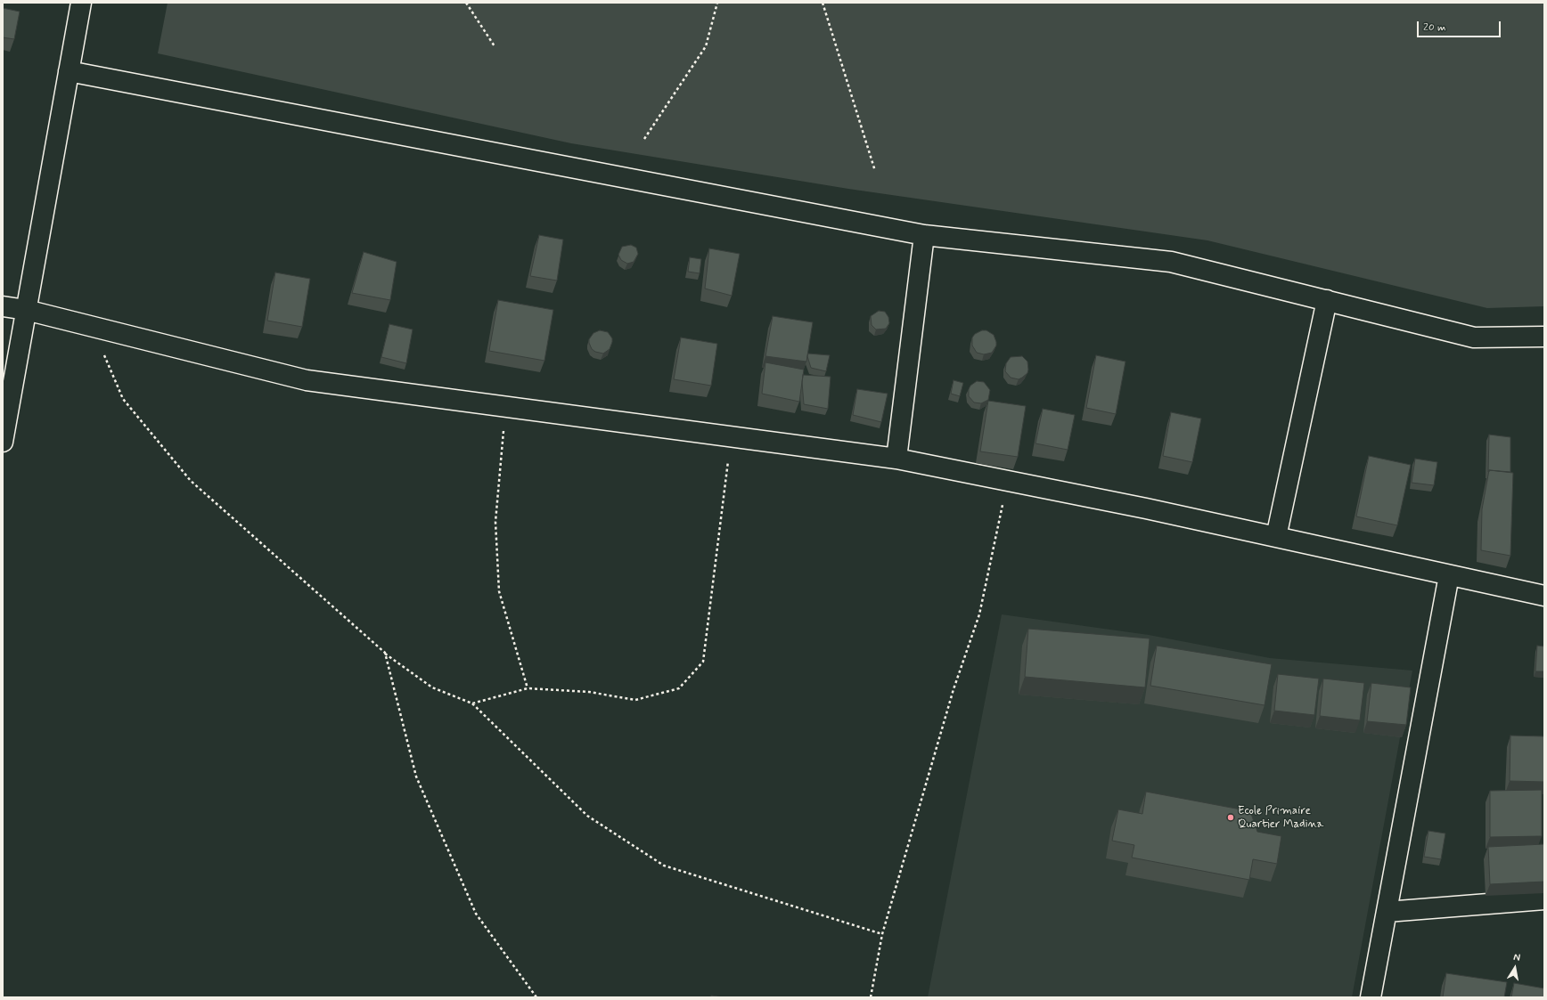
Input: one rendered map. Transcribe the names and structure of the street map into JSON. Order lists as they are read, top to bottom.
{
  "places": ["Ecole Primaire Quartier Madina"],
  "scale_bar": "20 m",
  "north": "top"
}
